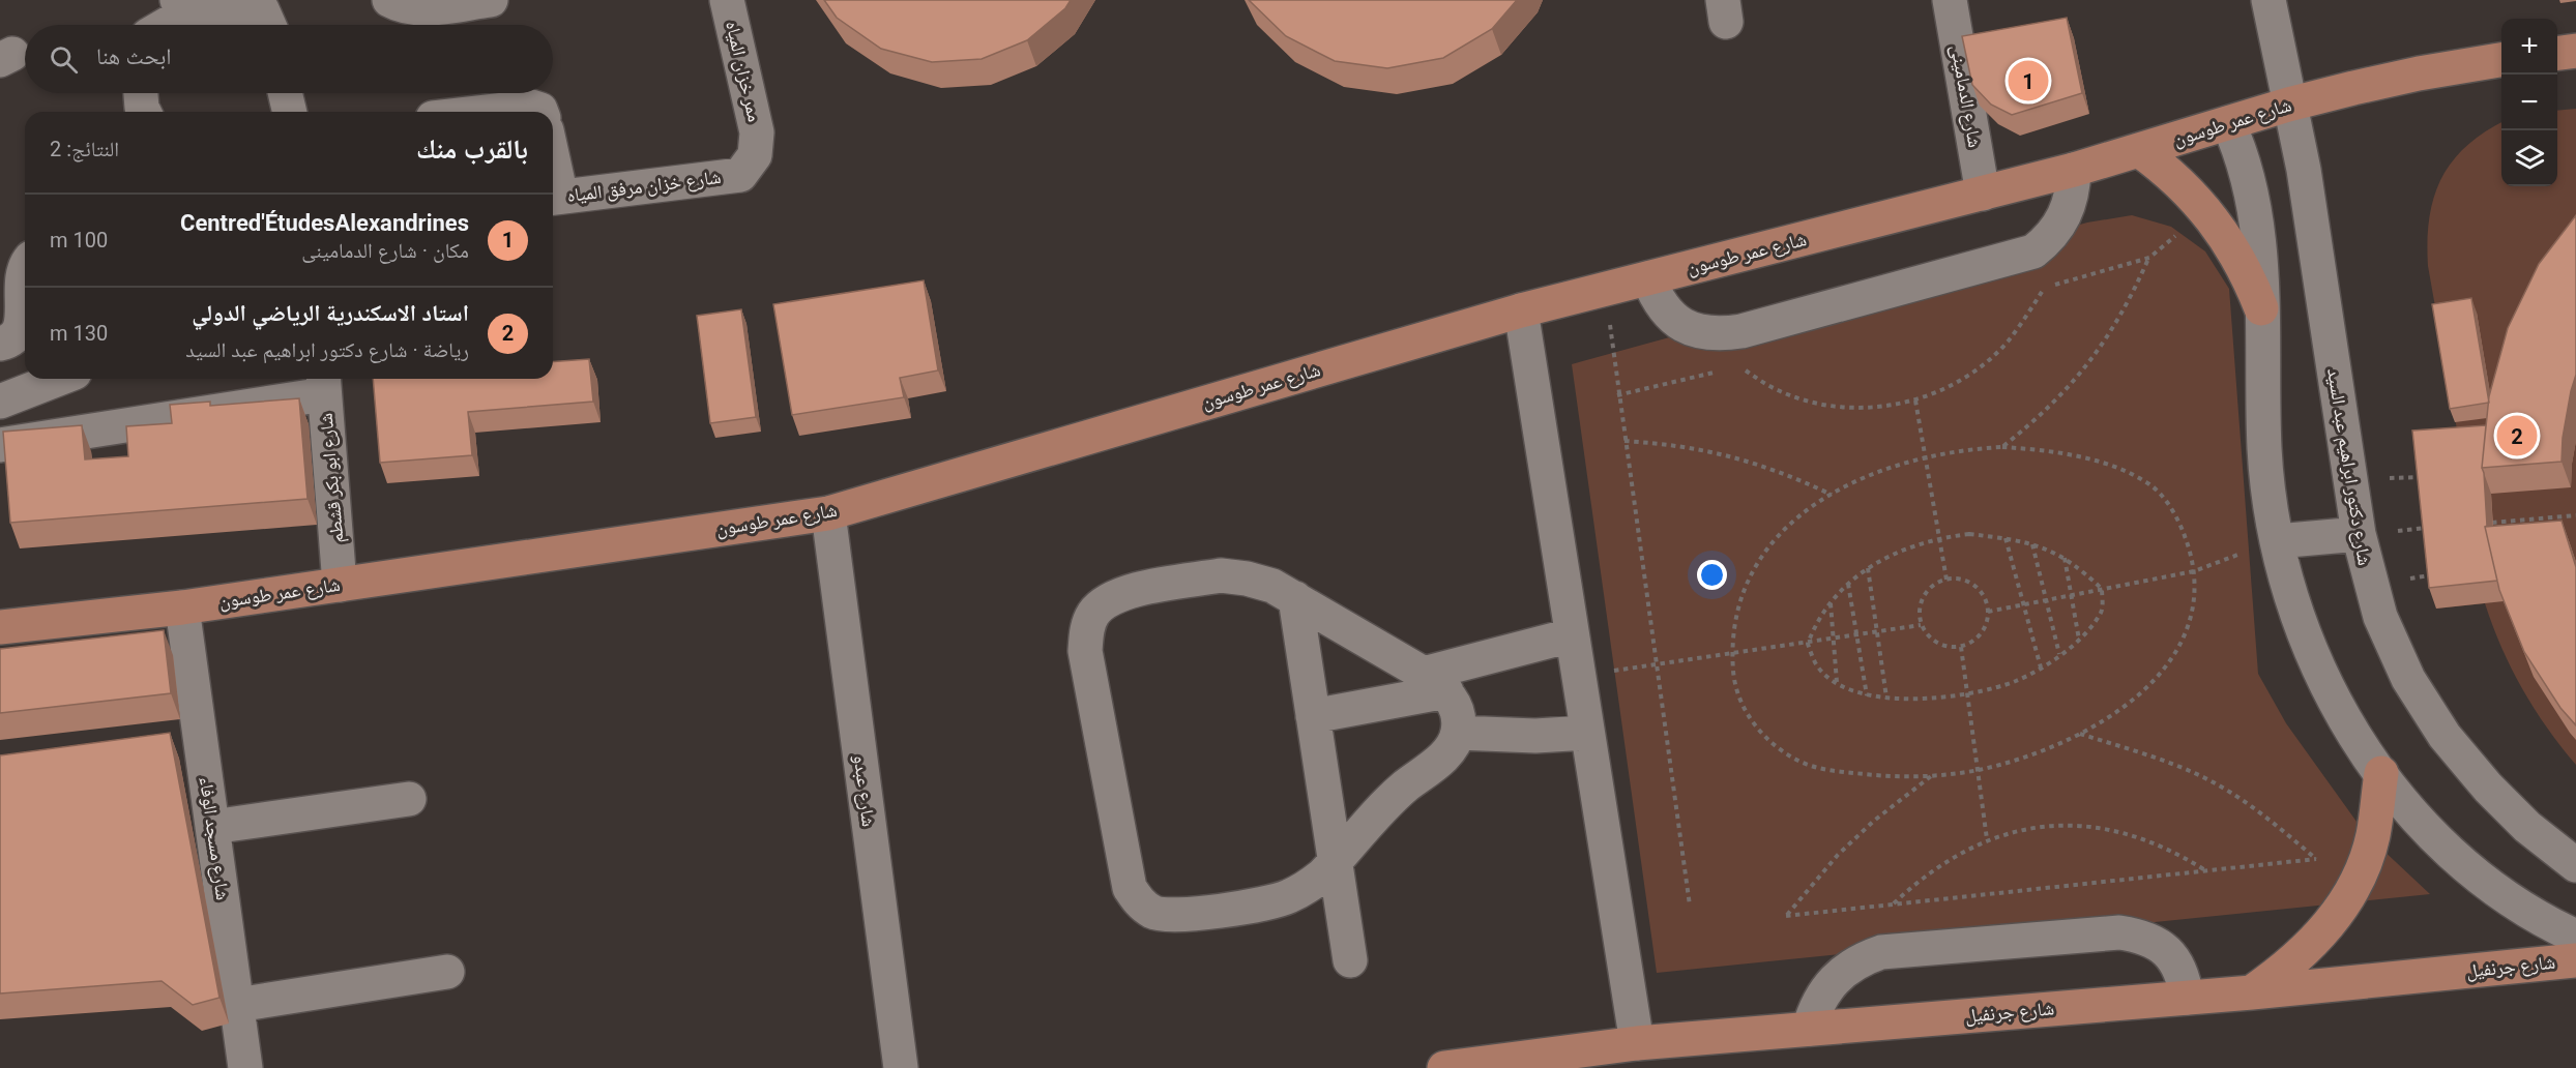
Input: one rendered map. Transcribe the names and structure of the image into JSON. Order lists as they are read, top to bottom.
{
  "streets": {
    "main road": ["شارع عمر طوسون", "شارع جرنفيل"],
    "street": [
      "ممر خزان المياه",
      "شارع الدمامينى",
      "شارع خزان مرفق المياه",
      "شارع دكتور ابراهيم عبد السيد",
      "شارع ابو بكر قشطم",
      "شارع عبدو",
      "شارع مسجد الوفاء"
    ]
  },
  "crossings": [
    ["ممر خزان المياه", "شارع خزان مرفق المياه"],
    ["شارع الدمامينى", "شارع عمر طوسون"],
    ["شارع عمر طوسون", "شارع دكتور ابراهيم عبد السيد"],
    ["شارع عمر طوسون", "شارع ابو بكر قشطم"],
    ["شارع عمر طوسون", "شارع عبدو"],
    ["شارع عمر طوسون", "شارع مسجد الوفاء"]
  ],
  "page": {
    "map_buttons": ["+", "−"],
    "search": "ابحث هنا",
    "pins": ["1", "2"],
    "heading": ["بالقرب منك", "النتائج: 2"],
    "list": [
      {
        "mark": "1",
        "name": "Centred'ÉtudesAlexandrines",
        "note": "مكان · شارع الدمامينى",
        "value": "100 m"
      },
      {
        "mark": "2",
        "name": "استاد الاسكندرية الرياضي الدولي",
        "note": "رياضة · شارع دكتور ابراهيم عبد السيد",
        "value": "130 m"
      }
    ]
  }
}
